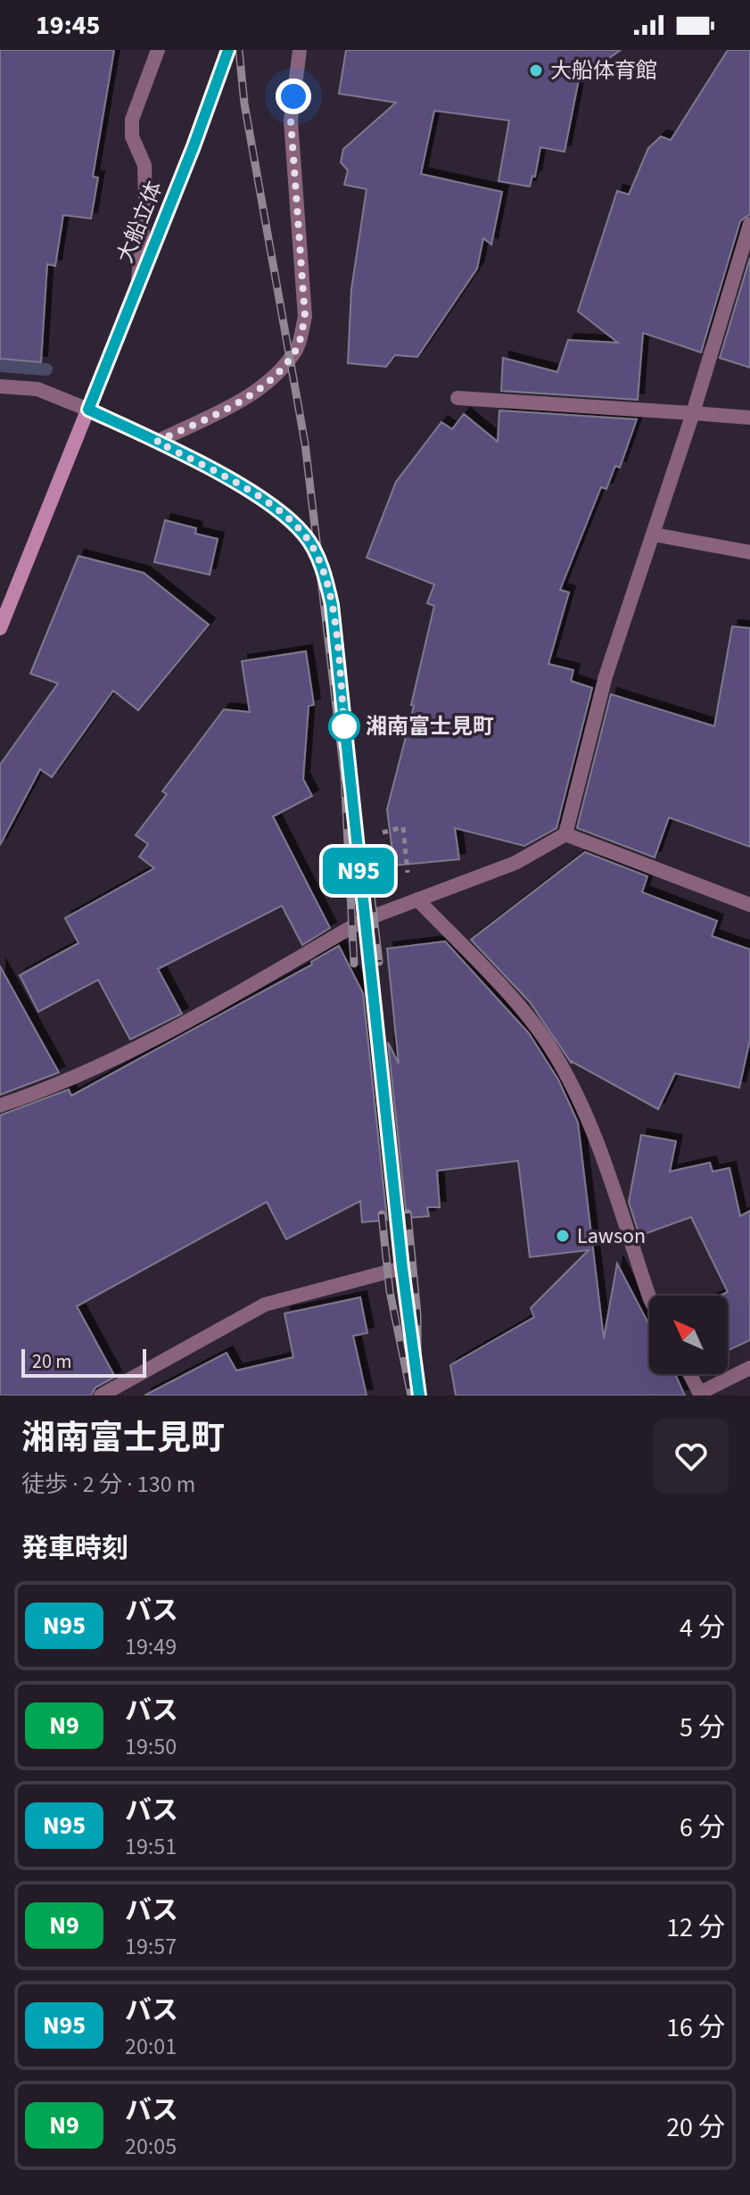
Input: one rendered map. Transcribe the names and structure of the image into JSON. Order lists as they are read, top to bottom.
{
  "streets": {
    "street": ["大船立体"]
  },
  "places": ["大船体育館", "湘南富士見町", "Lawson"],
  "lines": ["bus line N95"],
  "scale_bar": "20 m",
  "north": "top left",
  "page": {
    "status": "19:45",
    "on_map": "N95",
    "scale": "20 m",
    "heading": [
      ["湘南富士見町", "徒歩 · 2 分 · 130 m"],
      "発車時刻"
    ],
    "list": [
      {
        "mark": "N95",
        "name": "バス",
        "note": "19:49",
        "value": "4 分"
      },
      {
        "mark": "N9",
        "name": "バス",
        "note": "19:50",
        "value": "5 分"
      },
      {
        "mark": "N95",
        "name": "バス",
        "note": "19:51",
        "value": "6 分"
      },
      {
        "mark": "N9",
        "name": "バス",
        "note": "19:57",
        "value": "12 分"
      },
      {
        "mark": "N95",
        "name": "バス",
        "note": "20:01",
        "value": "16 分"
      },
      {
        "mark": "N9",
        "name": "バス",
        "note": "20:05",
        "value": "20 分"
      }
    ]
  }
}
